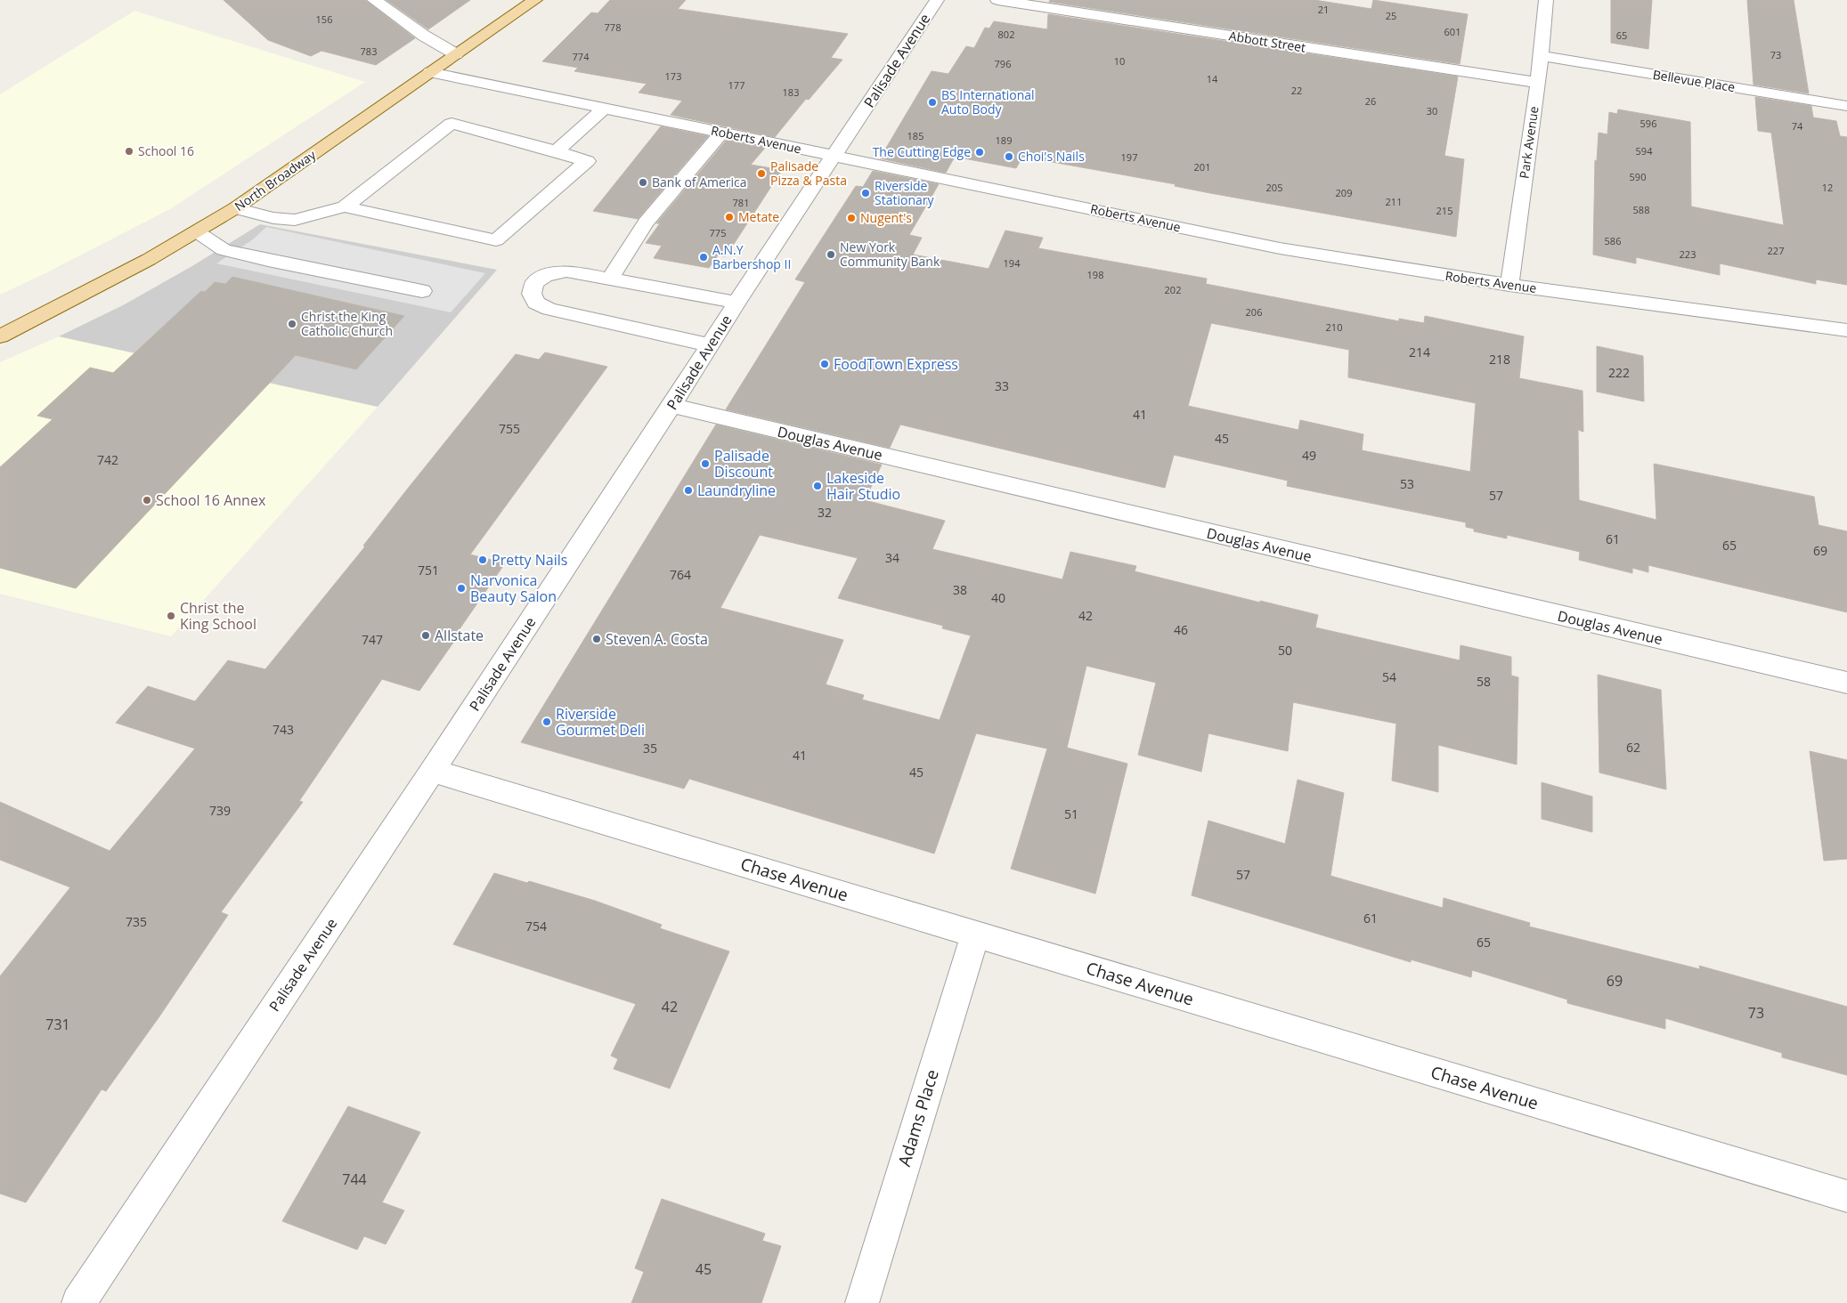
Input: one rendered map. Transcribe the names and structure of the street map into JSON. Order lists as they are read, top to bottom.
{
  "streets": {
    "main road": ["North Broadway"],
    "street": [
      "Abbott Street",
      "Palisade Avenue",
      "Bellevue Place",
      "Roberts Avenue",
      "Park Avenue",
      "Douglas Avenue",
      "Chase Avenue",
      "Adams Place"
    ]
  },
  "crossings": [
    ["Abbott Street", "Park Avenue"],
    ["Palisade Avenue", "Roberts Avenue"],
    ["Palisade Avenue", "Douglas Avenue"],
    ["Palisade Avenue", "Chase Avenue"],
    ["Bellevue Place", "Park Avenue"],
    ["Roberts Avenue", "Park Avenue"],
    ["Roberts Avenue", "North Broadway"],
    ["Chase Avenue", "Adams Place"]
  ],
  "places": [
    "BS International Auto Body",
    "School 16",
    "The Cutting Edge",
    "Choi's Nails",
    "Palisade Pizza & Pasta",
    "Bank of America",
    "Riverside Stationary",
    "Metate",
    "Nugent's",
    "New York Community Bank",
    "A.N.Y Barbershop II",
    "Christ the King Catholic Church",
    "FoodTown Express",
    "Palisade Discount",
    "Lakeside Hair Studio",
    "Laundryline",
    "School 16 Annex",
    "Pretty Nails",
    "Narvonica Beauty Salon",
    "Christ the King School",
    "Allstate",
    "Steven A. Costa",
    "Riverside Gourmet Deli"
  ],
  "house_numbers": [
    "21",
    "25",
    "156",
    "778",
    "601",
    "802",
    "65",
    "783",
    "73",
    "774",
    "10",
    "796",
    "173",
    "14",
    "177",
    "22",
    "183",
    "26",
    "30",
    "596",
    "74",
    "185",
    "189",
    "594",
    "197",
    "201",
    "590",
    "205",
    "12",
    "209",
    "211",
    "781",
    "588",
    "215",
    "775",
    "586",
    "227",
    "223",
    "194",
    "198",
    "202",
    "206",
    "210",
    "214",
    "218",
    "222",
    "33",
    "41",
    "755",
    "45",
    "49",
    "742",
    "53",
    "57",
    "32",
    "61",
    "65",
    "69",
    "34",
    "751",
    "764",
    "38",
    "40",
    "42",
    "46",
    "747",
    "50",
    "54",
    "58",
    "743",
    "62",
    "35",
    "41",
    "45",
    "739",
    "51",
    "57",
    "61",
    "735",
    "754",
    "65",
    "69",
    "42",
    "73",
    "731",
    "744",
    "45"
  ]
}
